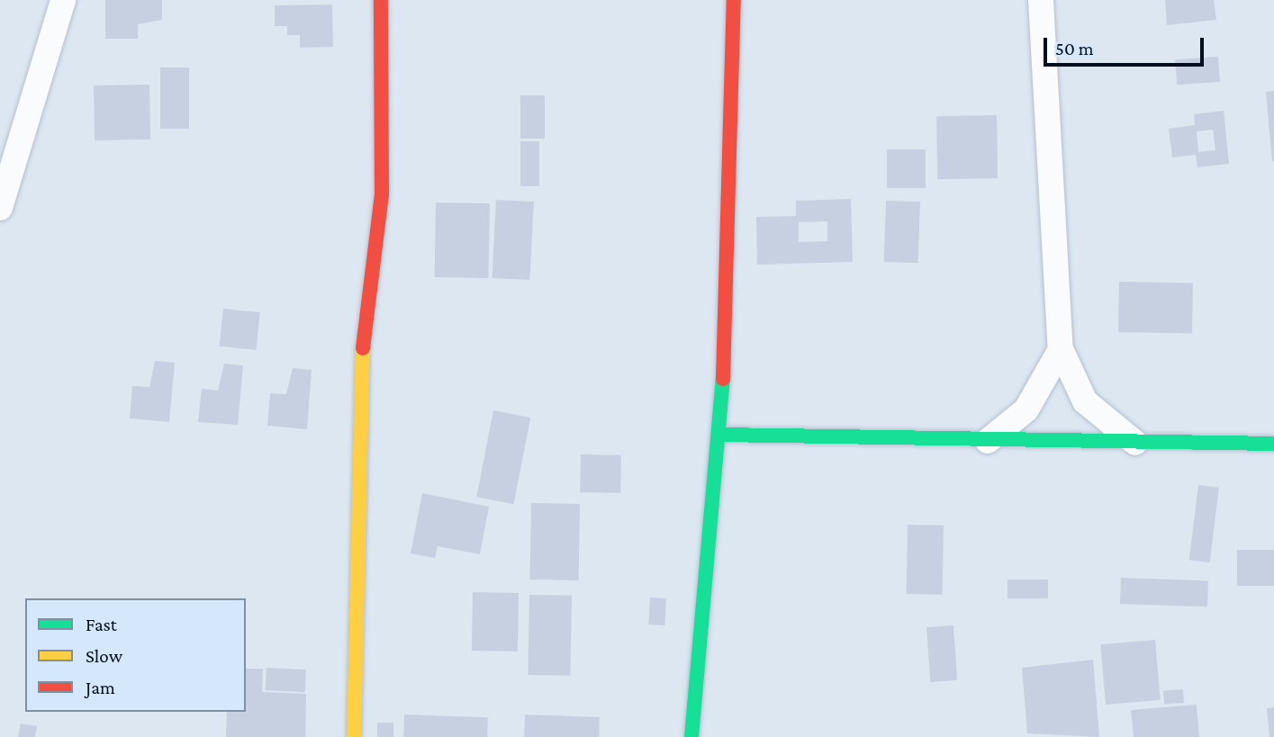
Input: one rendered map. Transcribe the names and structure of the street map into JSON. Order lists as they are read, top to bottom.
{
  "legend": ["Fast", "Slow", "Jam"],
  "scale_bar": "50 m"
}
